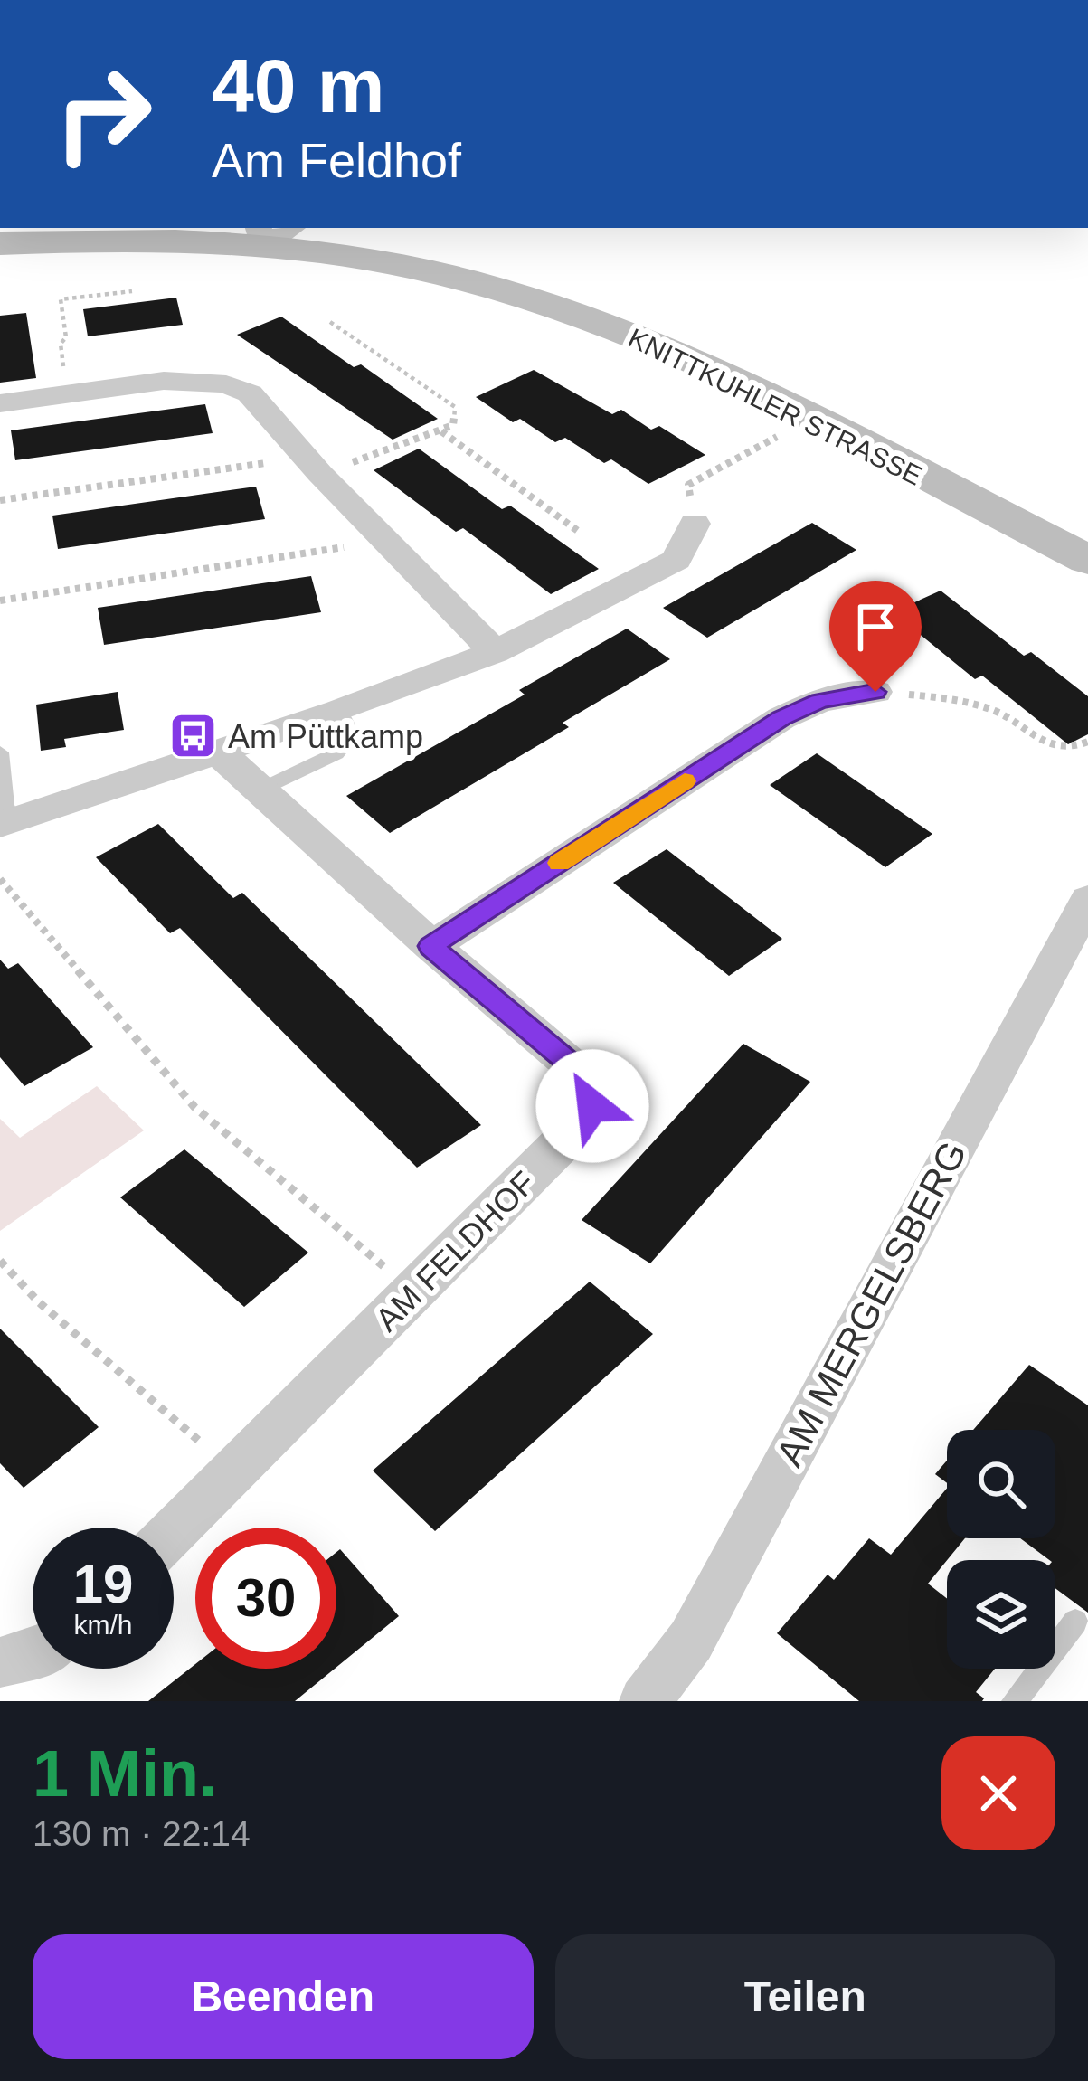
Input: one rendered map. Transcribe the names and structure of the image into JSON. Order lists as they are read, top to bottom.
{
  "streets": {
    "street": ["KNITTKUHLER STRASSE", "AM FELDHOF", "AM MERGELSBERG"]
  },
  "places": {
    "bus stop": ["Am Püttkamp"]
  },
  "page": {
    "turn": ["40 m", "Am Feldhof"],
    "speed": "19 km/h",
    "limit": "30",
    "heading": ["1 Min.", "130 m · 22:14"],
    "buttons": ["Beenden", "Teilen"]
  }
}
